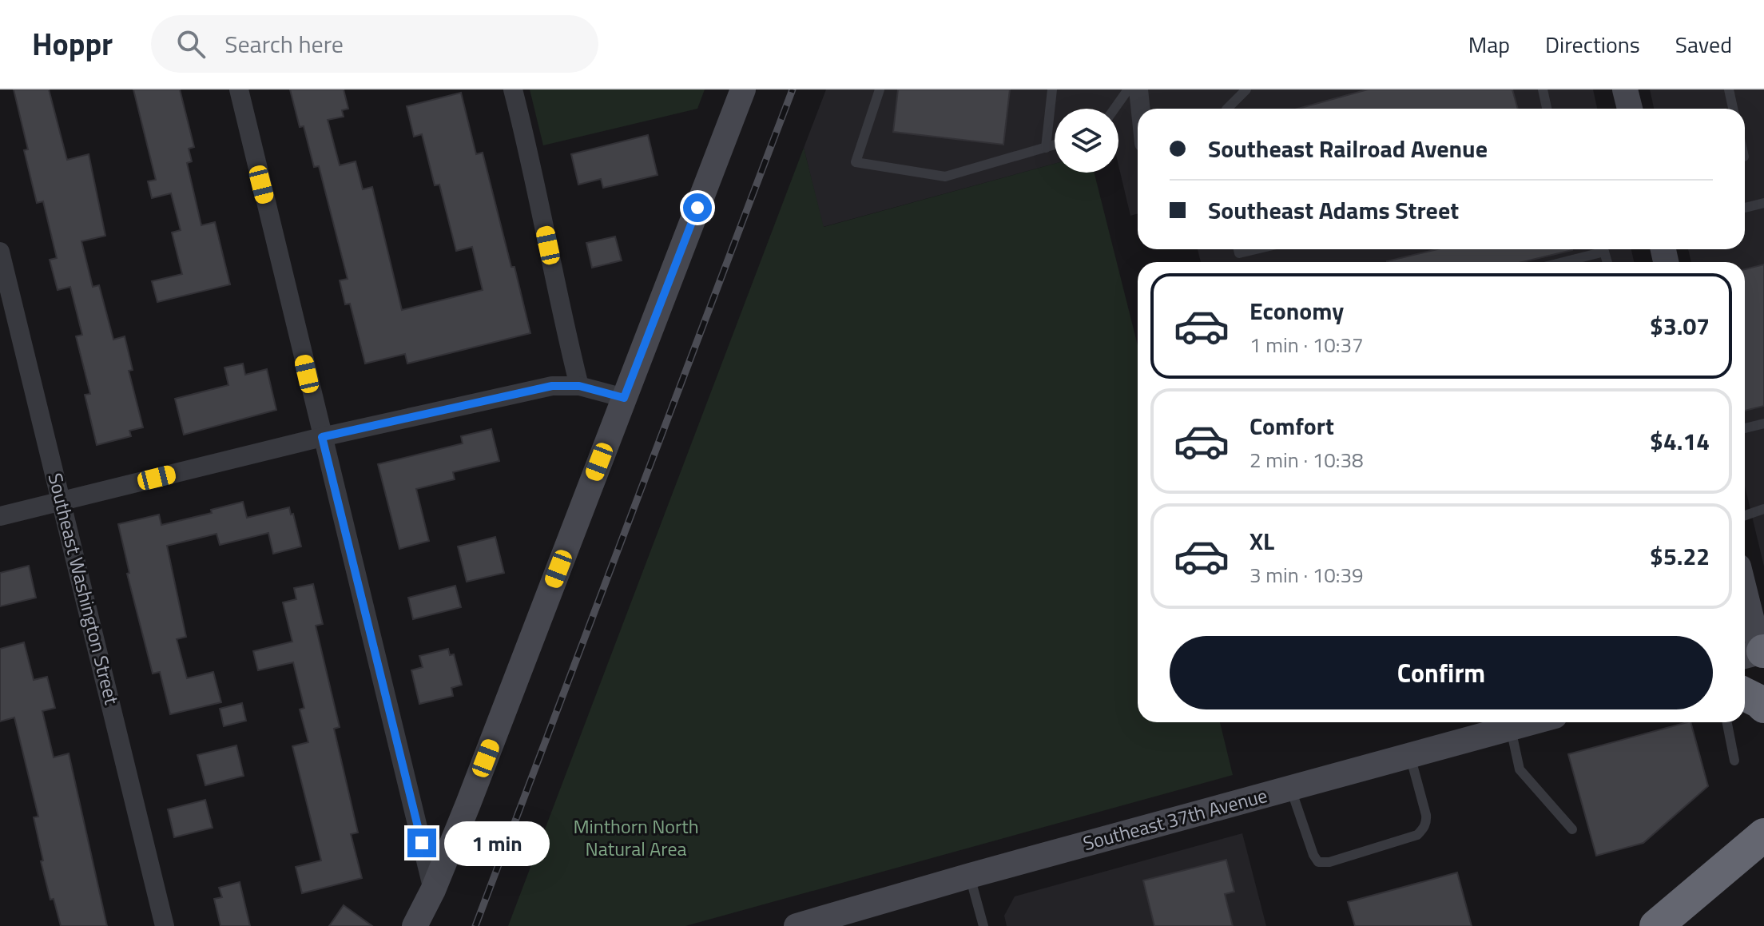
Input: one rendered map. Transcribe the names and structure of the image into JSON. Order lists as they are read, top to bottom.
{
  "streets": {
    "street": ["Southeast Washington Street", "Southeast 37th Avenue"]
  },
  "parks": ["Minthorn North Natural Area"],
  "page": {
    "header": "Hoppr",
    "search": "Search here",
    "nav": ["Map", "Directions", "Saved"],
    "banner": ["Southeast Railroad Avenue", "Southeast Adams Street"],
    "list": [
      {
        "name": "Economy",
        "note": "1 min · 10:37",
        "value": "$3.07"
      },
      {
        "name": "Comfort",
        "note": "2 min · 10:38",
        "value": "$4.14"
      },
      {
        "name": "XL",
        "note": "3 min · 10:39",
        "value": "$5.22"
      }
    ],
    "buttons": "Confirm",
    "bubble": "1 min"
  }
}
